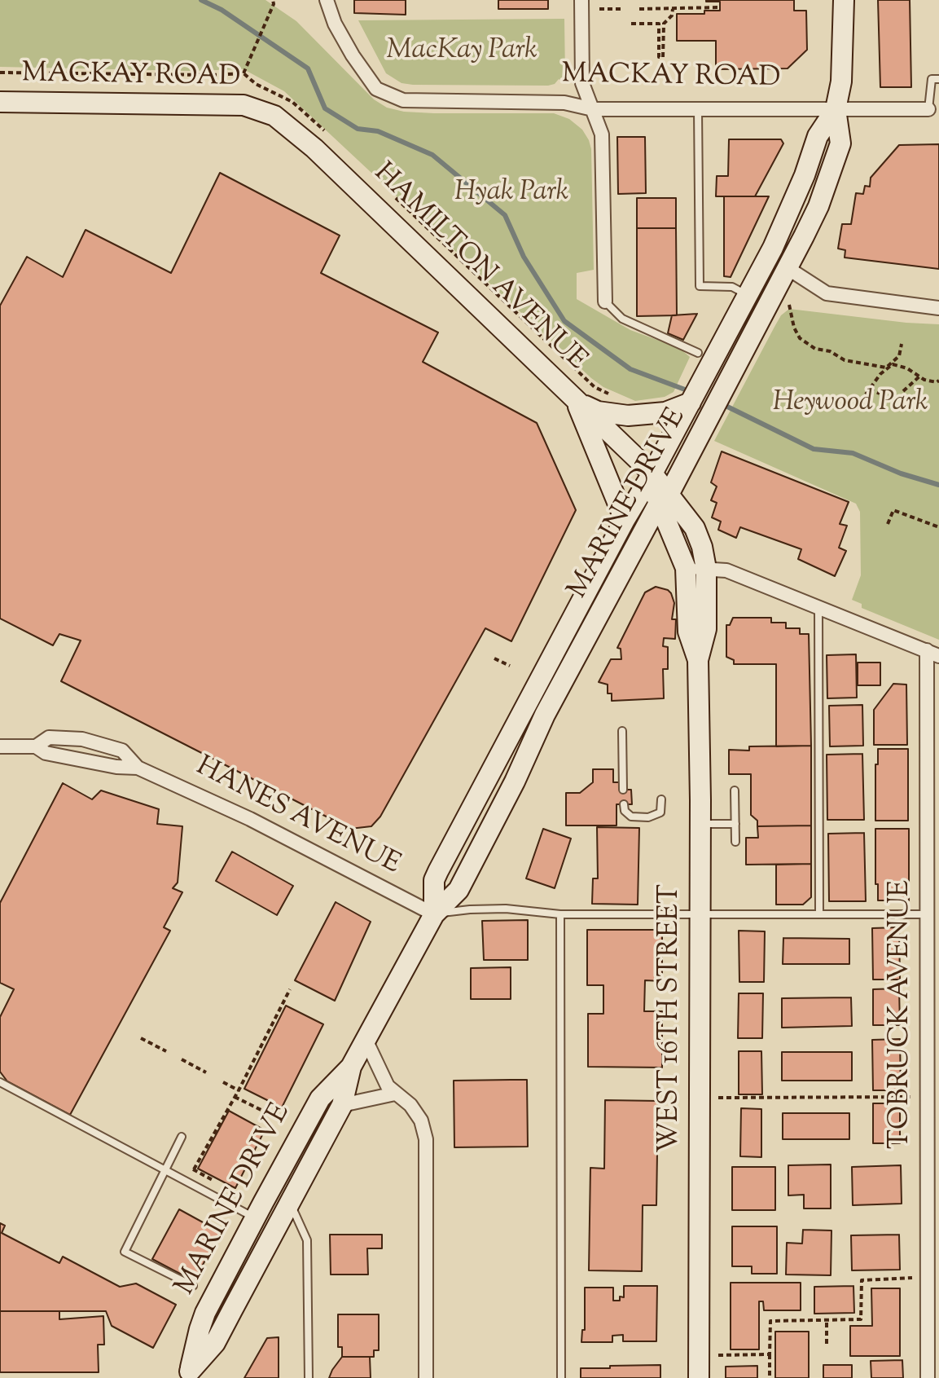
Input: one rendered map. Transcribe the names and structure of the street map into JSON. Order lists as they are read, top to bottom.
{
  "streets": {
    "main road": [
      "MACKAY ROAD",
      "HAMILTON AVENUE",
      "MARINE DRIVE",
      "WEST 16TH STREET"
    ],
    "street": ["HANES AVENUE", "TOBRUCK AVENUE"]
  },
  "crossings": [
    ["MACKAY ROAD", "HAMILTON AVENUE"],
    ["MACKAY ROAD", "MARINE DRIVE"],
    ["HAMILTON AVENUE", "MARINE DRIVE"],
    ["HAMILTON AVENUE", "WEST 16TH STREET"],
    ["MARINE DRIVE", "HANES AVENUE"],
    ["MARINE DRIVE", "WEST 16TH STREET"]
  ],
  "parks": ["MacKay Park", "Hyak Park", "Heywood Park"]
}
